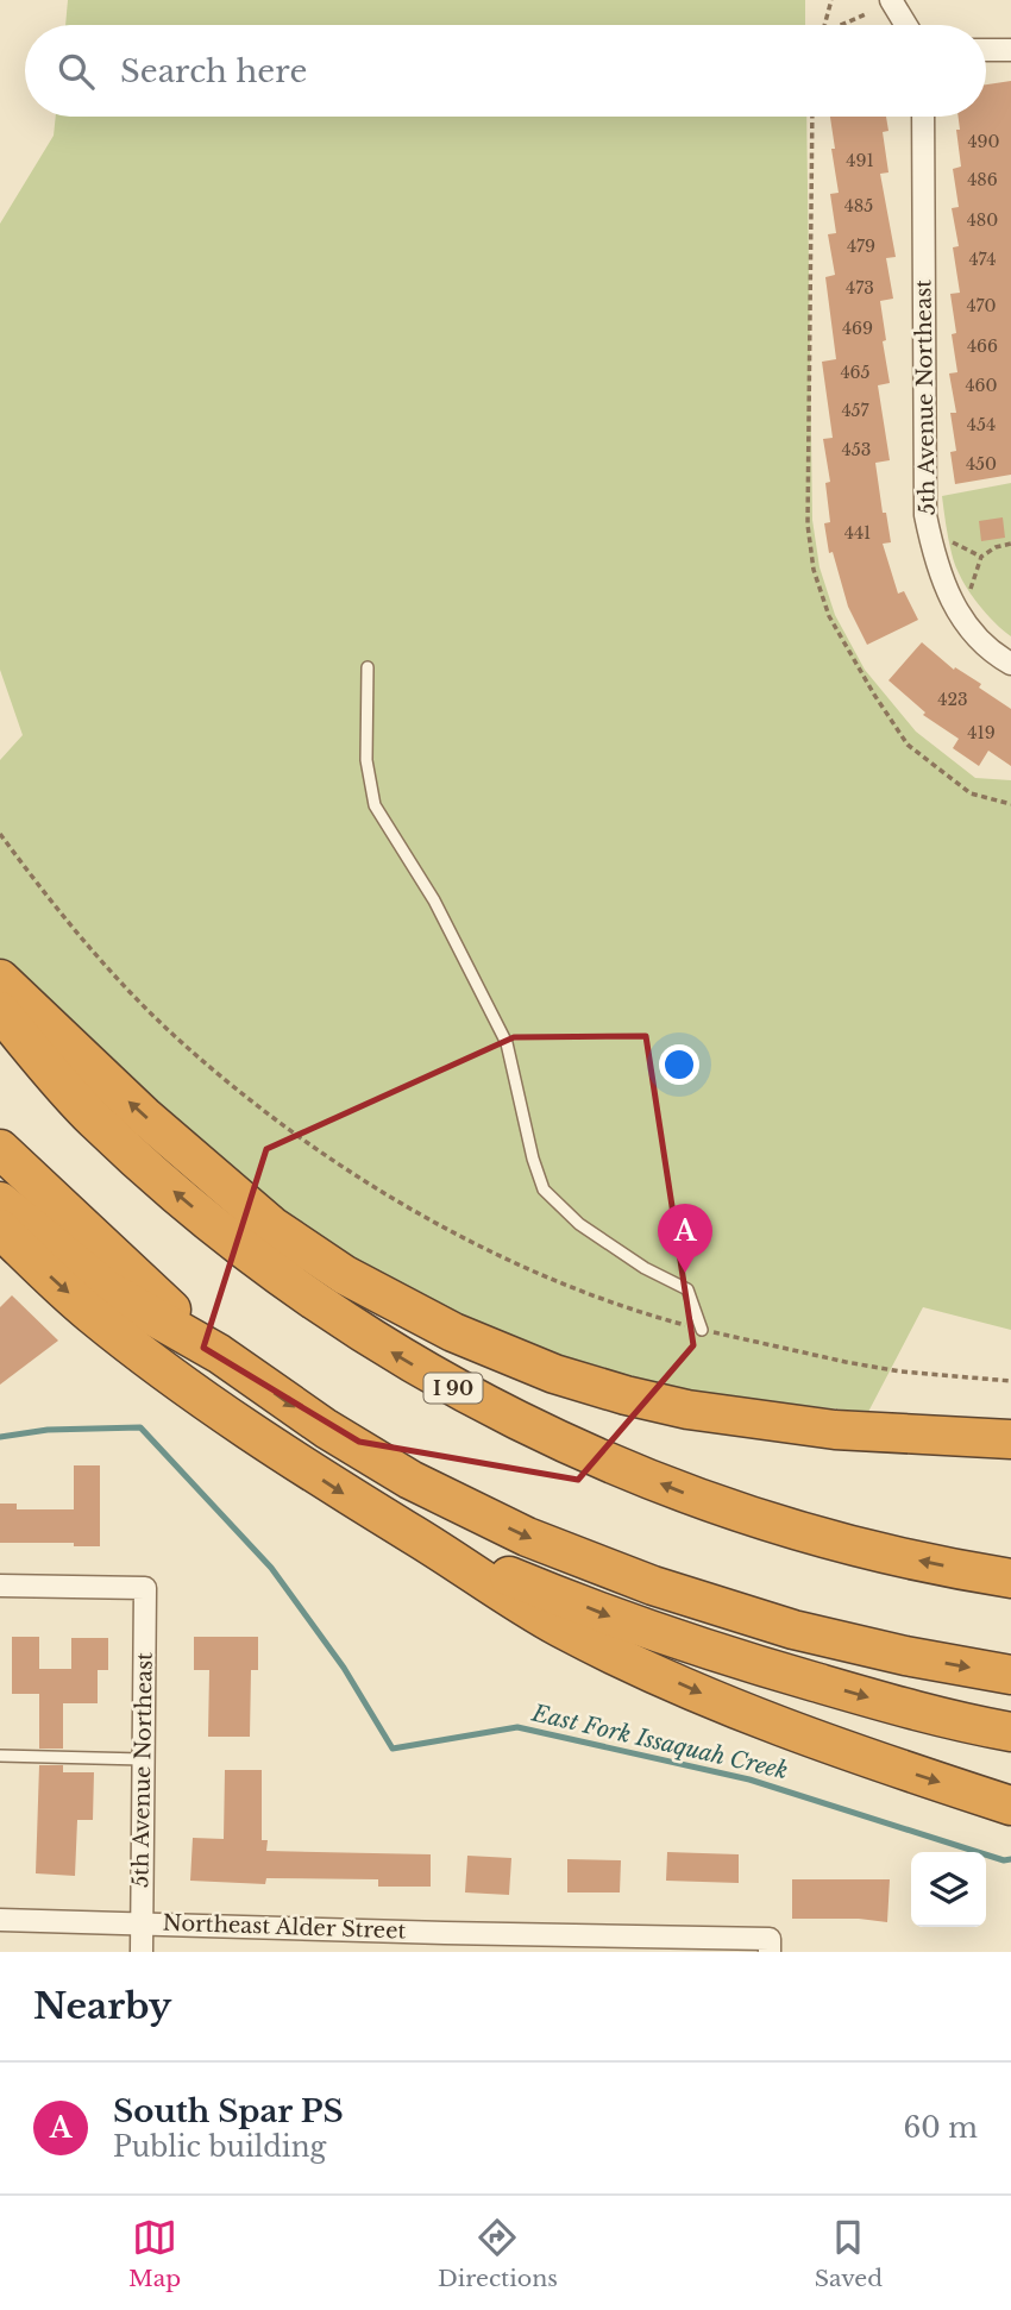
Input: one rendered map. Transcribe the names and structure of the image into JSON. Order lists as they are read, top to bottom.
{
  "streets": {
    "highway": ["I 90"],
    "street": ["5th Avenue Northeast", "Northeast Alder Street"]
  },
  "crossings": [
    ["5th Avenue Northeast", "Northeast Alder Street"]
  ],
  "water": ["East Fork Issaquah Creek"],
  "house_numbers": [
    "490",
    "491",
    "486",
    "485",
    "480",
    "479",
    "474",
    "473",
    "470",
    "469",
    "466",
    "465",
    "460",
    "457",
    "454",
    "453",
    "450",
    "441",
    "423",
    "419"
  ],
  "page": {
    "search": "Search here",
    "pins": "A",
    "heading": "Nearby",
    "list": [
      {
        "mark": "A",
        "name": "South Spar PS",
        "note": "Public building",
        "value": "60 m"
      }
    ],
    "nav": ["Map", "Directions", "Saved"]
  }
}
